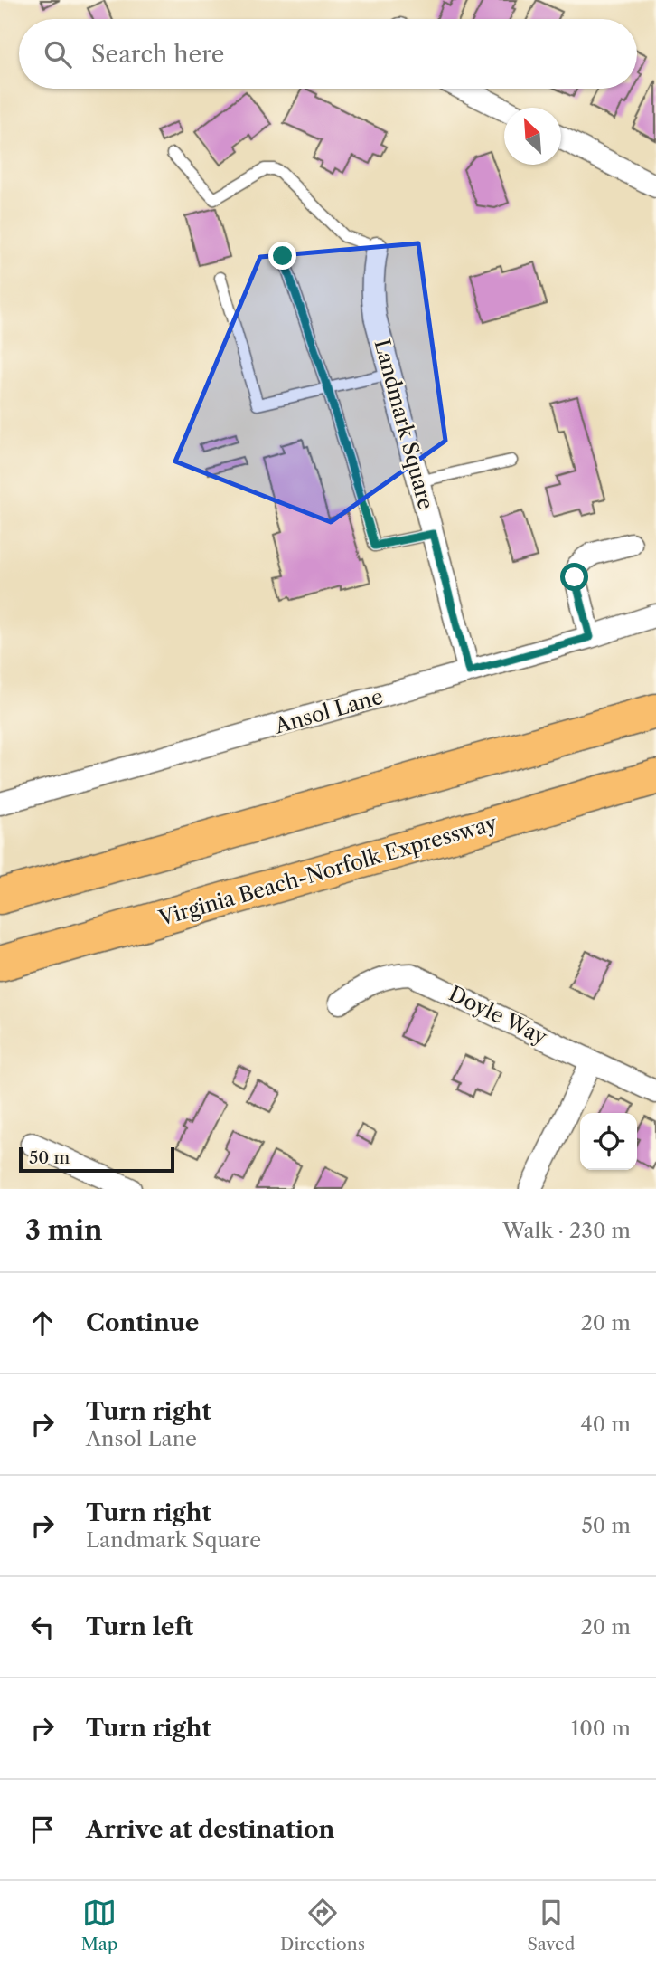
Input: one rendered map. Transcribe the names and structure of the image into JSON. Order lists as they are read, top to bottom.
{
  "streets": {
    "highway": ["Virginia Beach-Norfolk Expressway"],
    "street": ["Landmark Square", "Ansol Lane", "Doyle Way"]
  },
  "crossings": [
    ["Landmark Square", "Ansol Lane"]
  ],
  "scale_bar": "50 m",
  "north": "top left",
  "page": {
    "search": "Search here",
    "scale": "50 m",
    "heading": ["3 min", "Walk · 230 m"],
    "list": [
      ["Continue", "20 m"],
      ["Turn right", "Ansol Lane", "40 m"],
      ["Turn right", "Landmark Square", "50 m"],
      ["Turn left", "20 m"],
      ["Turn right", "100 m"],
      "Arrive at destination"
    ],
    "nav": ["Map", "Directions", "Saved"]
  }
}
